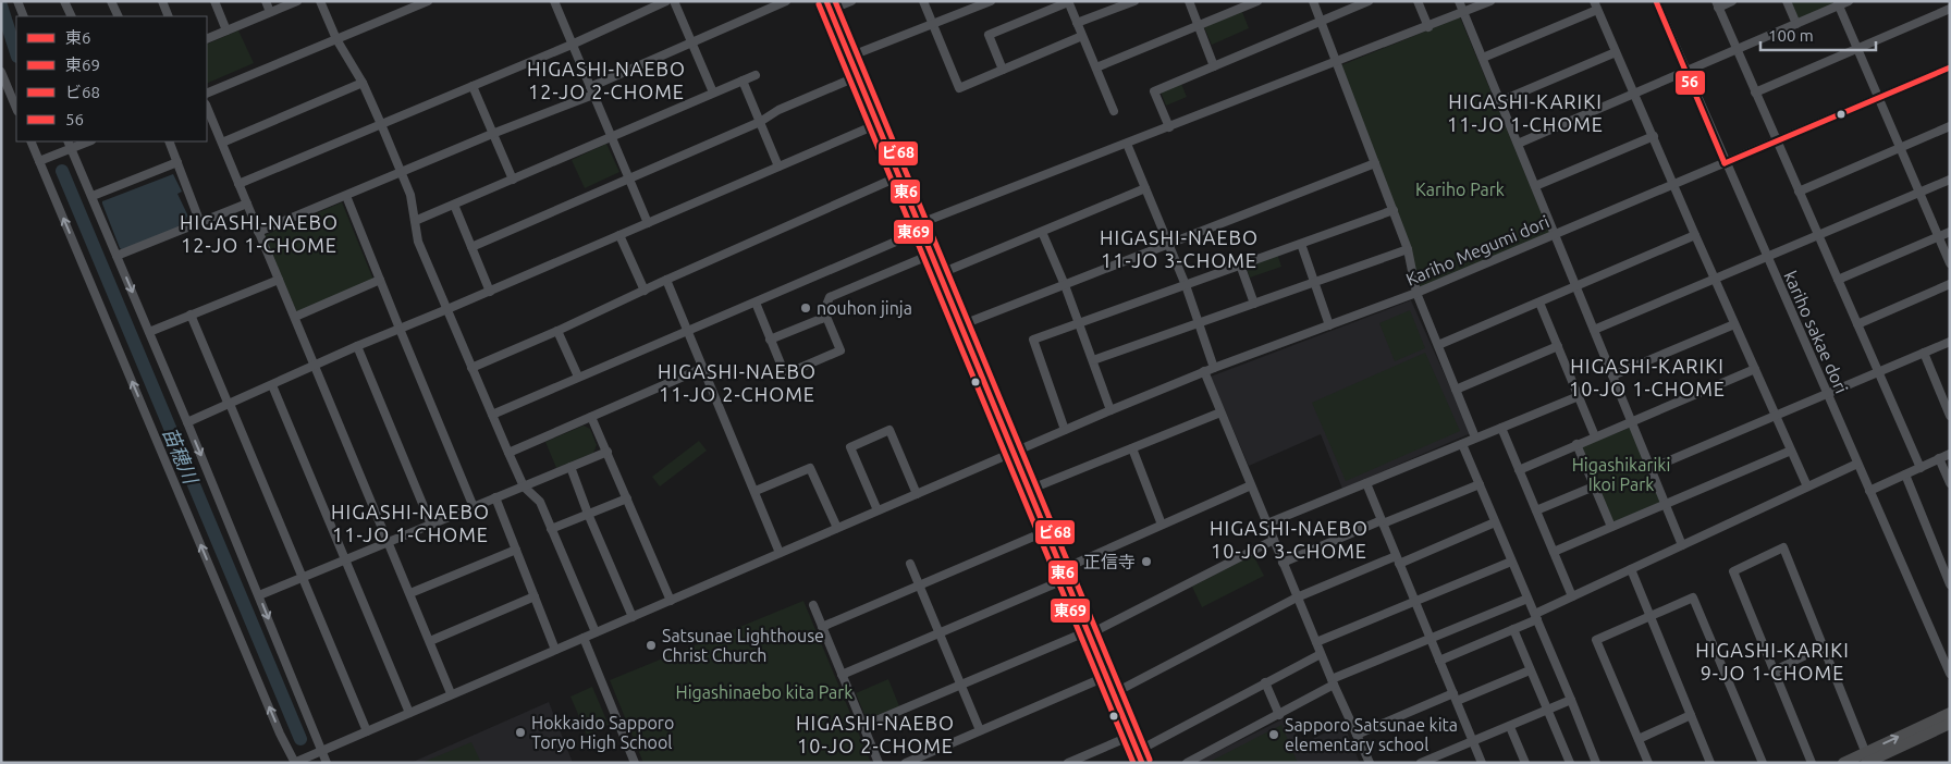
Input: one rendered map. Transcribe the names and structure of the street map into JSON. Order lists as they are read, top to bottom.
{
  "streets": {
    "street": ["Kariho Megumi dori", "kariho sakae dori"]
  },
  "crossings": [
    ["Kariho Megumi dori", "kariho sakae dori"]
  ],
  "districts": [
    "HIGASHI-NAEBO 12-JO 2-CHOME",
    "HIGASHI-KARIKI 11-JO 1-CHOME",
    "HIGASHI-NAEBO 12-JO 1-CHOME",
    "HIGASHI-NAEBO 11-JO 3-CHOME",
    "HIGASHI-KARIKI 10-JO 1-CHOME",
    "HIGASHI-NAEBO 11-JO 2-CHOME",
    "HIGASHI-NAEBO 11-JO 1-CHOME",
    "HIGASHI-NAEBO 10-JO 3-CHOME",
    "HIGASHI-KARIKI 9-JO 1-CHOME",
    "HIGASHI-NAEBO 10-JO 2-CHOME"
  ],
  "water": ["苗穂川"],
  "parks": ["Kariho Park", "Higashikariki Ikoi Park", "Higashinaebo kita Park"],
  "places": [
    "nouhon jinja",
    "正信寺",
    "Satsunae Lighthouse Christ Church",
    "Hokkaido Sapporo Toryo High School",
    "Sapporo Satsunae kita elementary school"
  ],
  "lines": [
    "transit line 東6",
    "transit line ビ68",
    "transit line 56",
    "transit line 東69"
  ],
  "legend": [
    "東6",
    "東69",
    "ビ68",
    "56"
  ],
  "scale_bar": "100 m"
}
